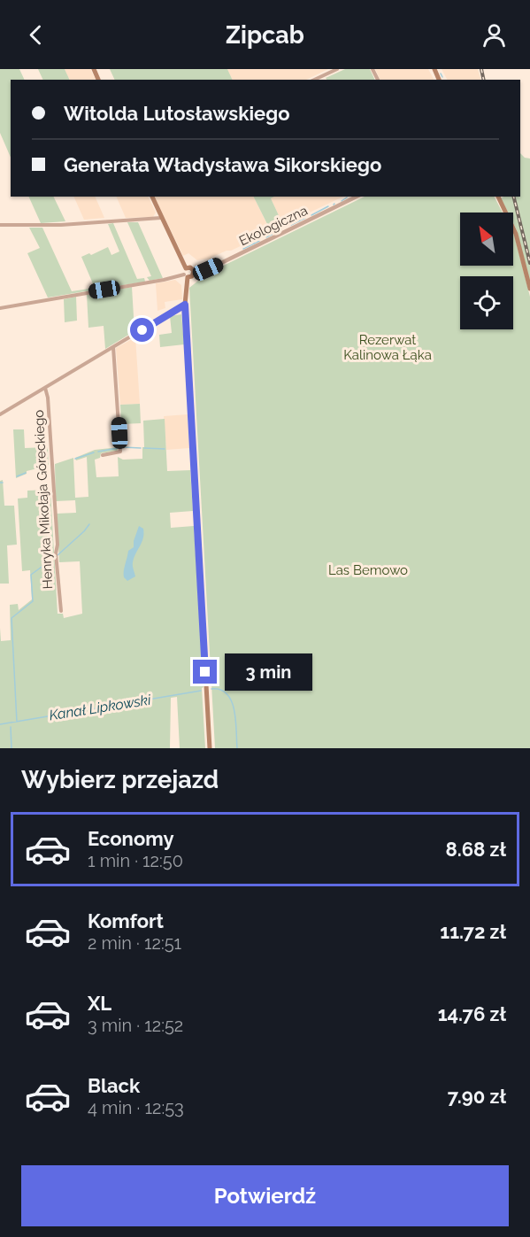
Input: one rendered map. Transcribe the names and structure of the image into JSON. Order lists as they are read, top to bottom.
{
  "streets": {
    "street": ["Ekologiczna", "Henryka Mikołaja Góreckiego"]
  },
  "water": ["Kanał Lipkowski"],
  "parks": ["Rezerwat Kalinowa Łąka", "Las Bemowo"],
  "north": "top left",
  "page": {
    "header": "Zipcab",
    "banner": ["Witolda Lutosławskiego", "Generała Władysława Sikorskiego"],
    "bubble": "3 min",
    "heading": "Wybierz przejazd",
    "list": [
      {
        "name": "Economy",
        "note": "1 min · 12:50",
        "value": "8.68 zł"
      },
      {
        "name": "Komfort",
        "note": "2 min · 12:51",
        "value": "11.72 zł"
      },
      {
        "name": "XL",
        "note": "3 min · 12:52",
        "value": "14.76 zł"
      },
      {
        "name": "Black",
        "note": "4 min · 12:53",
        "value": "7.90 zł"
      }
    ],
    "buttons": "Potwierdź"
  }
}
